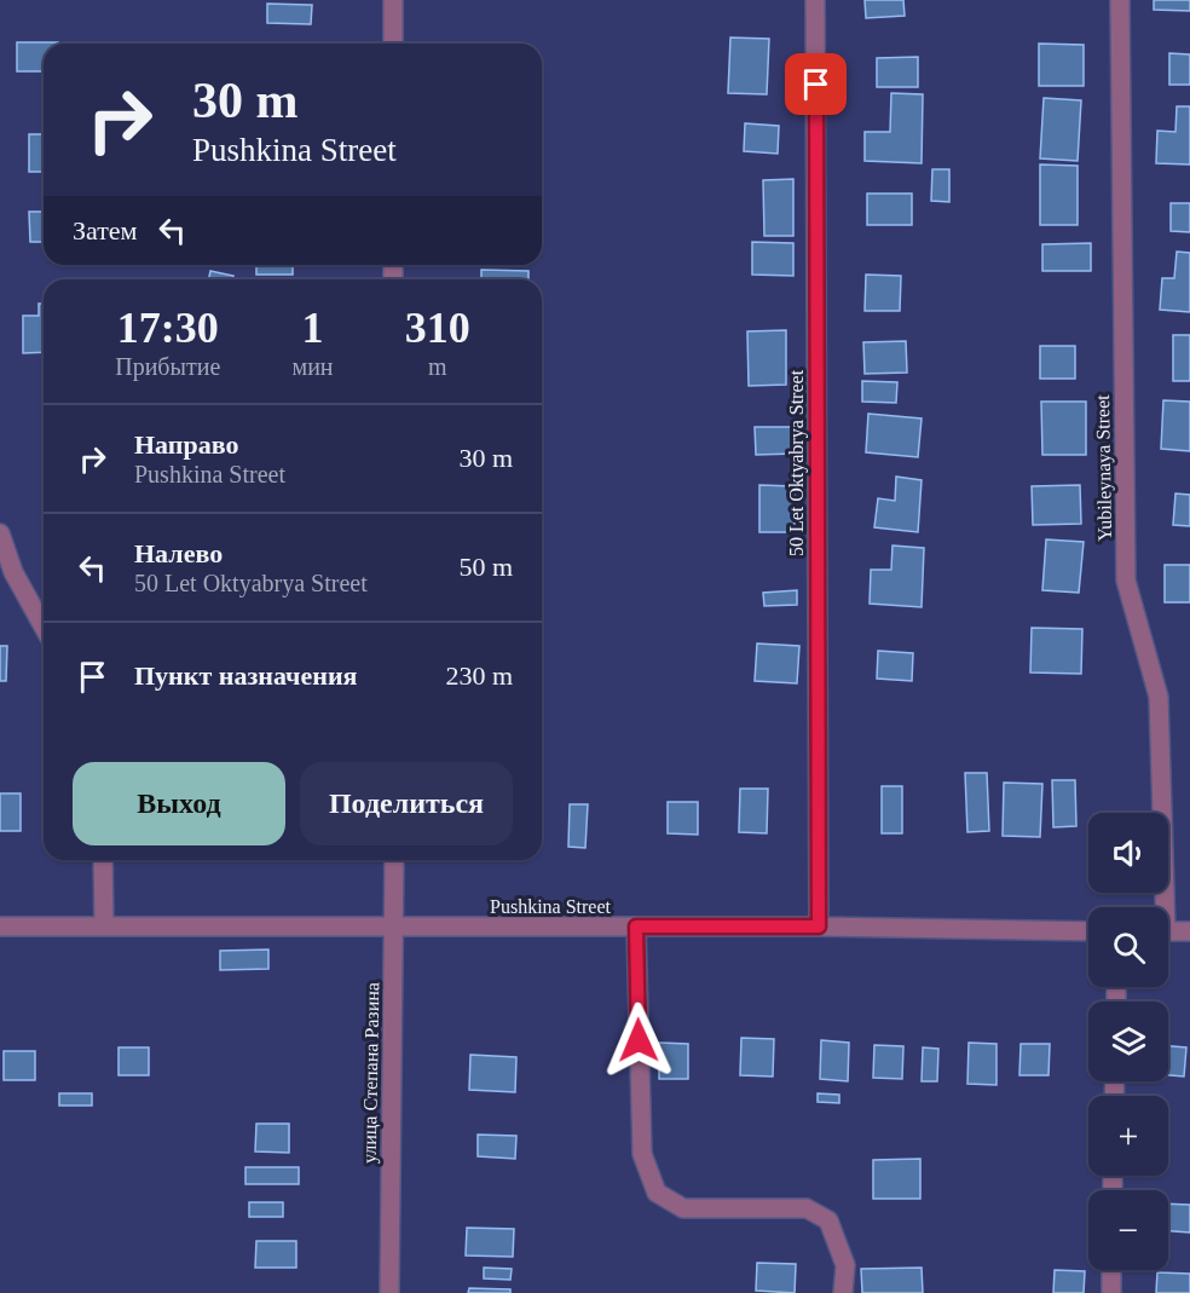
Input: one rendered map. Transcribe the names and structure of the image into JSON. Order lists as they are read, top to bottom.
{
  "streets": {
    "street": [
      "50 Let Oktyabrya Street",
      "Yubileynaya Street",
      "Pushkina Street",
      "улица Степана Разина"
    ]
  },
  "crossings": [
    ["50 Let Oktyabrya Street", "Pushkina Street"],
    ["Pushkina Street", "улица Степана Разина"]
  ],
  "page": {
    "turn": ["30 m", "Pushkina Street"],
    "then": "Затем",
    "eta": [
      "17:30",
      "Прибытие",
      "1",
      "мин",
      "310",
      "m"
    ],
    "list": [
      {
        "name": "Направо",
        "note": "Pushkina Street",
        "value": "30 m"
      },
      {
        "name": "Налево",
        "note": "50 Let Oktyabrya Street",
        "value": "50 m"
      },
      {
        "name": "Пункт назначения",
        "value": "230 m"
      }
    ],
    "buttons": ["Выход", "Поделиться"],
    "map_buttons": ["+", "−"]
  }
}
